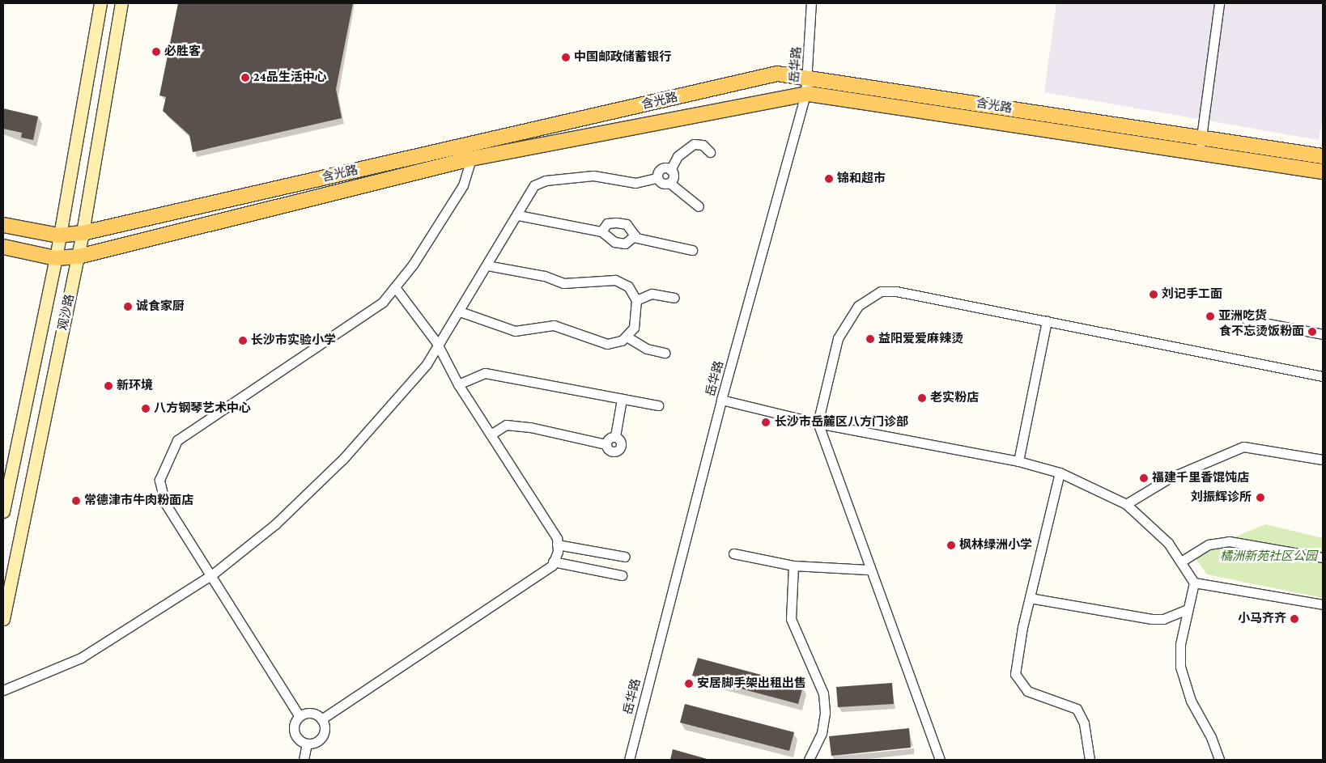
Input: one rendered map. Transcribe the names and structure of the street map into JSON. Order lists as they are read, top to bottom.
{
  "streets": {
    "main road": ["含光路", "观沙路"],
    "street": ["岳华路"]
  },
  "crossings": [
    ["岳华路", "含光路"],
    ["含光路", "观沙路"]
  ],
  "parks": ["橘洲新苑社区公园"],
  "places": [
    "必胜客",
    "中国邮政储蓄银行",
    "24品生活中心",
    "锦和超市",
    "刘记手工面",
    "诚食家厨",
    "亚洲吃货",
    "食不忘烫饭粉面",
    "益阳爱爱麻辣烫",
    "长沙市实验小学",
    "新环境",
    "老实粉店",
    "八方钢琴艺术中心",
    "长沙市岳麓区八方门诊部",
    "福建千里香馄饨店",
    "刘振辉诊所",
    "常德津市牛肉粉面店",
    "枫林绿洲小学",
    "小马齐齐",
    "安居脚手架出租出售"
  ]
}
